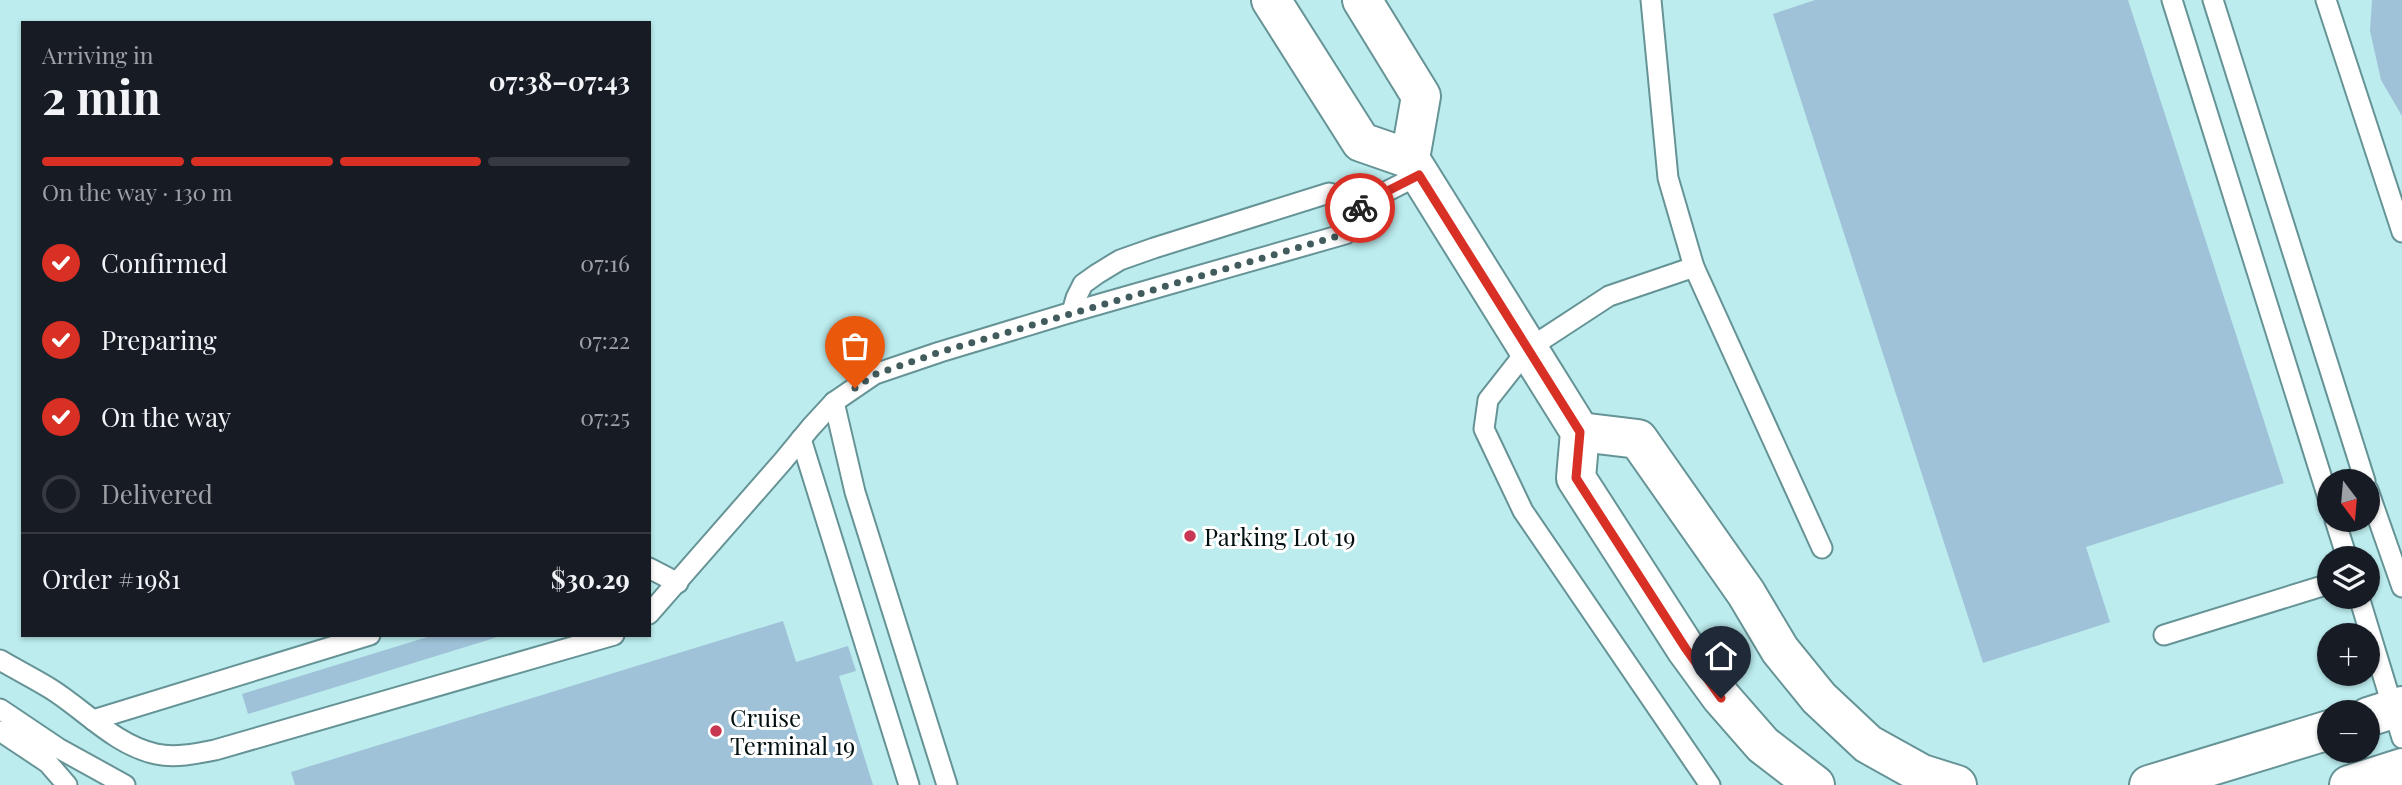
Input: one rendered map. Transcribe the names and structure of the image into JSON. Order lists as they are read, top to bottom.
{
  "places": ["Parking Lot 19", "Cruise Terminal 19"],
  "north": "bottom",
  "page": {
    "heading": ["2 min", "Arriving in", "07:38–07:43"],
    "panel": ["Order #1981", "$30.29"],
    "bar": "On the way · 130 m",
    "list": [
      ["Confirmed", "07:16"],
      ["Preparing", "07:22"],
      ["On the way", "07:25"],
      "Delivered"
    ],
    "map_buttons": ["+", "−"]
  }
}
